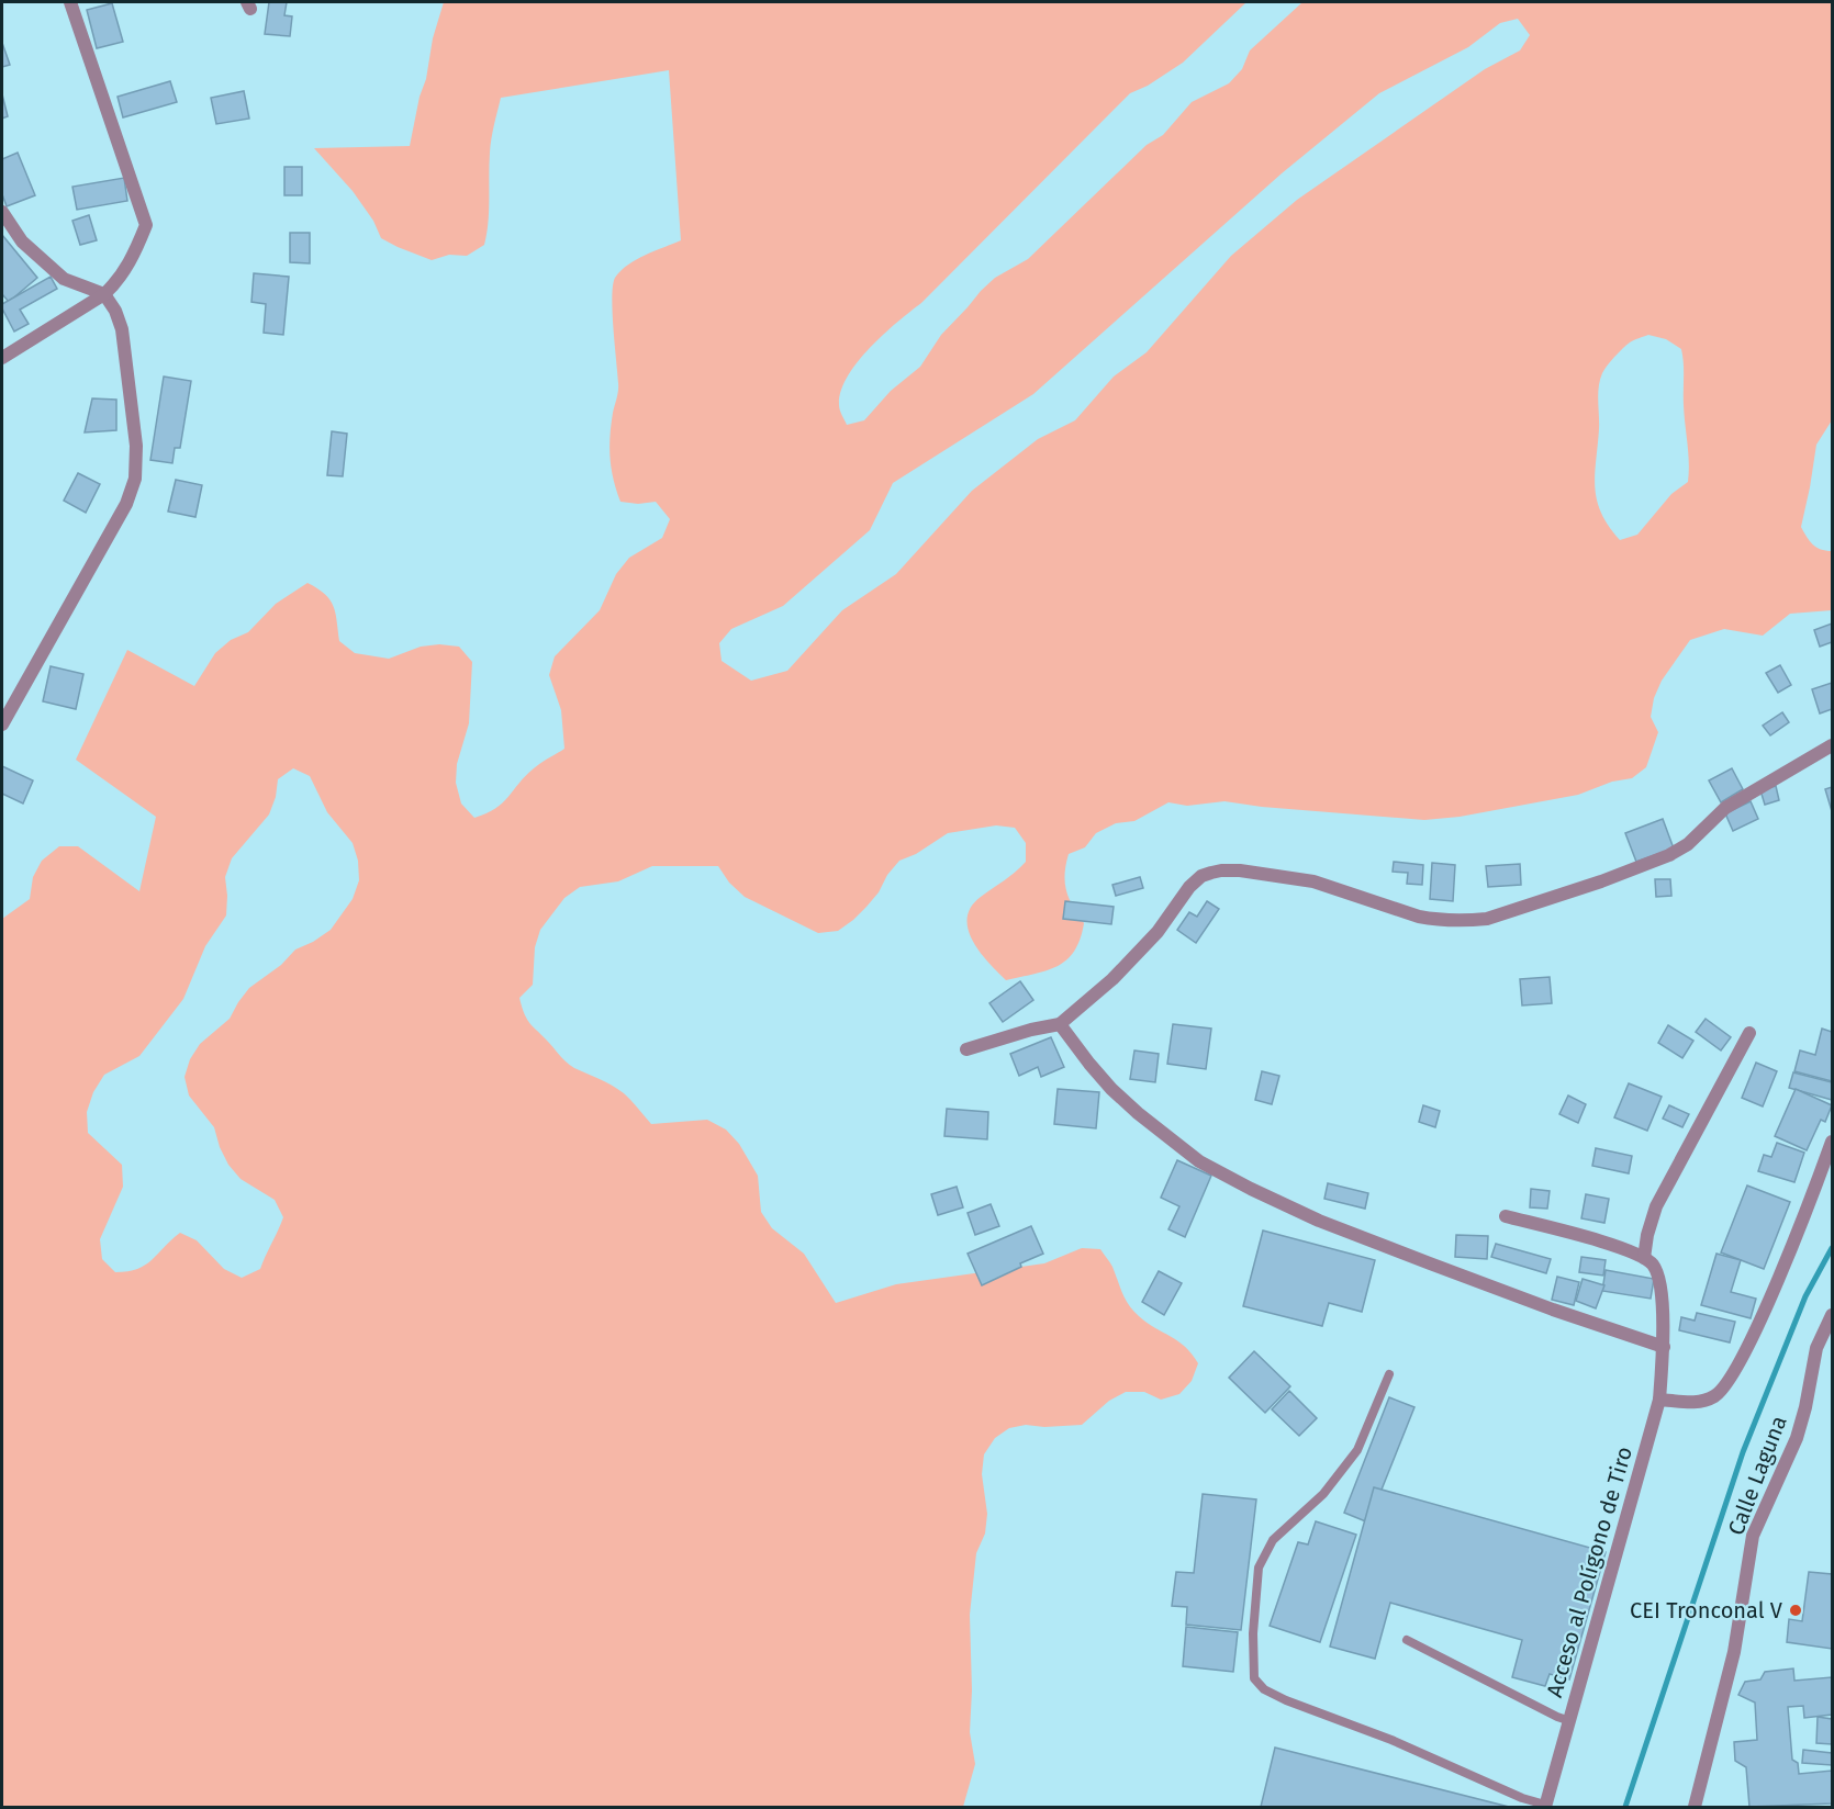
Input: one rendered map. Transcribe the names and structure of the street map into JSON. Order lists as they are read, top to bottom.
{
  "streets": {
    "street": ["Calle Laguna", "Acceso al Polígono de Tiro"]
  },
  "places": ["CEI Tronconal V"]
}
